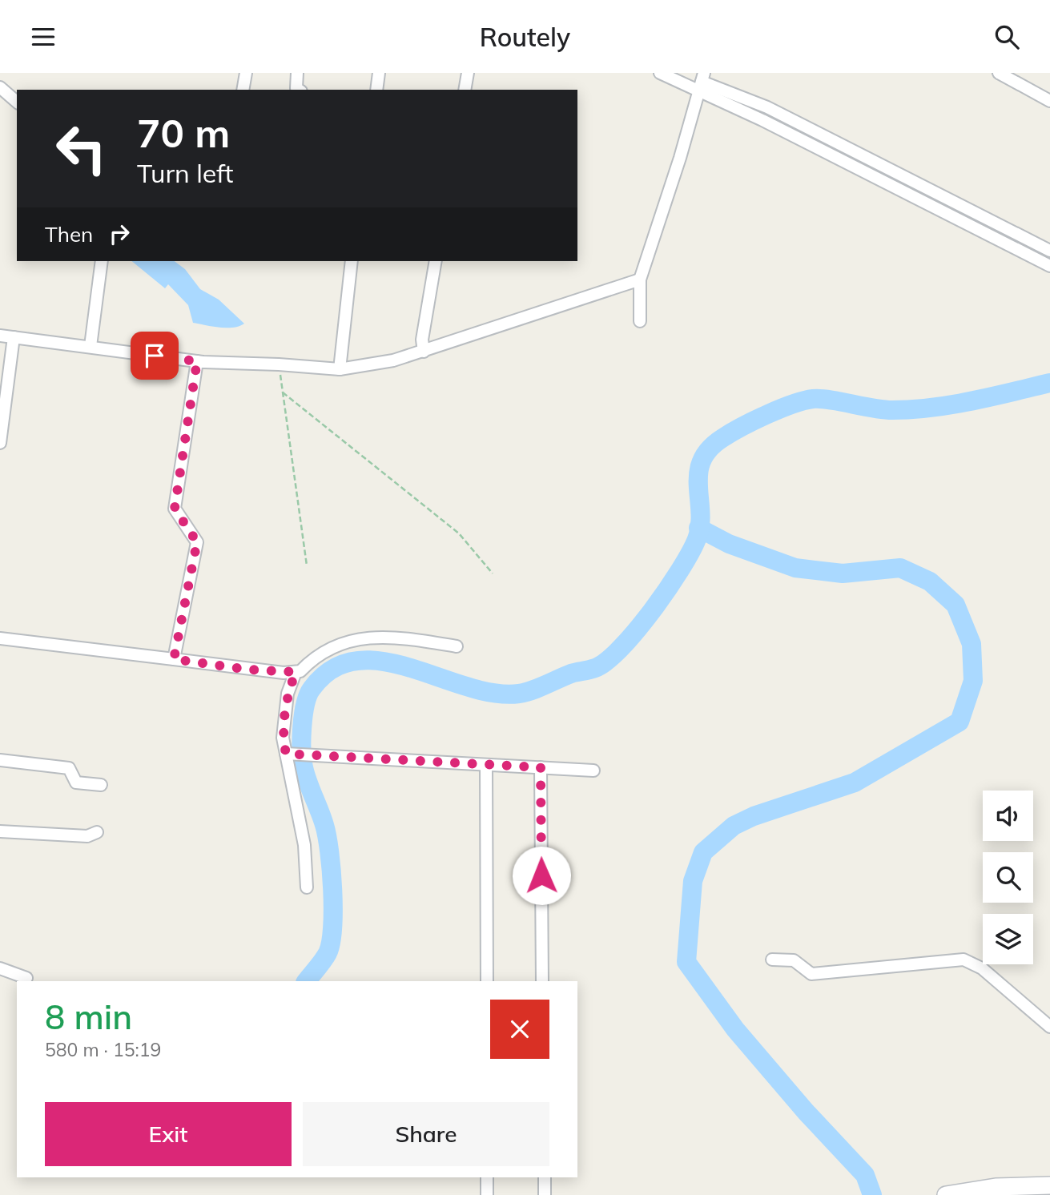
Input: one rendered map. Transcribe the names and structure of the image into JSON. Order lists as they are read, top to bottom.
{
  "page": {
    "header": "Routely",
    "turn": ["70 m", "Turn left"],
    "then": "Then",
    "heading": ["8 min", "580 m · 15:19"],
    "buttons": ["Exit", "Share"]
  }
}
